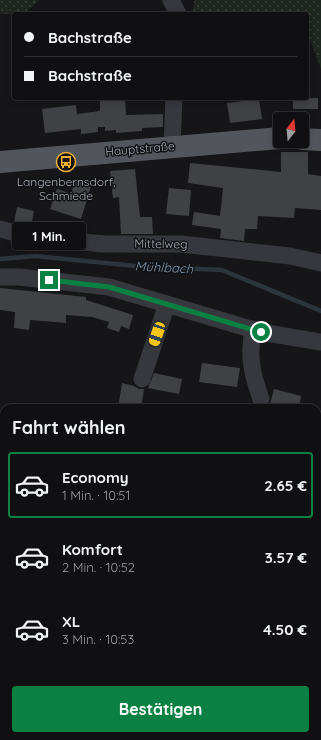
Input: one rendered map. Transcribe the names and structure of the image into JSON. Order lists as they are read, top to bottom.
{
  "streets": {
    "main road": ["Hauptstraße"],
    "street": ["Mittelweg"]
  },
  "water": ["Mühlbach"],
  "places": {
    "bus stop": ["Langenbernsdorf, Schmiede"]
  },
  "north": "top",
  "page": {
    "banner": ["Bachstraße", "Bachstraße"],
    "bubble": "1 Min.",
    "heading": "Fahrt wählen",
    "list": [
      {
        "name": "Economy",
        "note": "1 Min. · 10:51",
        "value": "2.65 €"
      },
      {
        "name": "Komfort",
        "note": "2 Min. · 10:52",
        "value": "3.57 €"
      },
      {
        "name": "XL",
        "note": "3 Min. · 10:53",
        "value": "4.50 €"
      }
    ],
    "buttons": "Bestätigen"
  }
}
